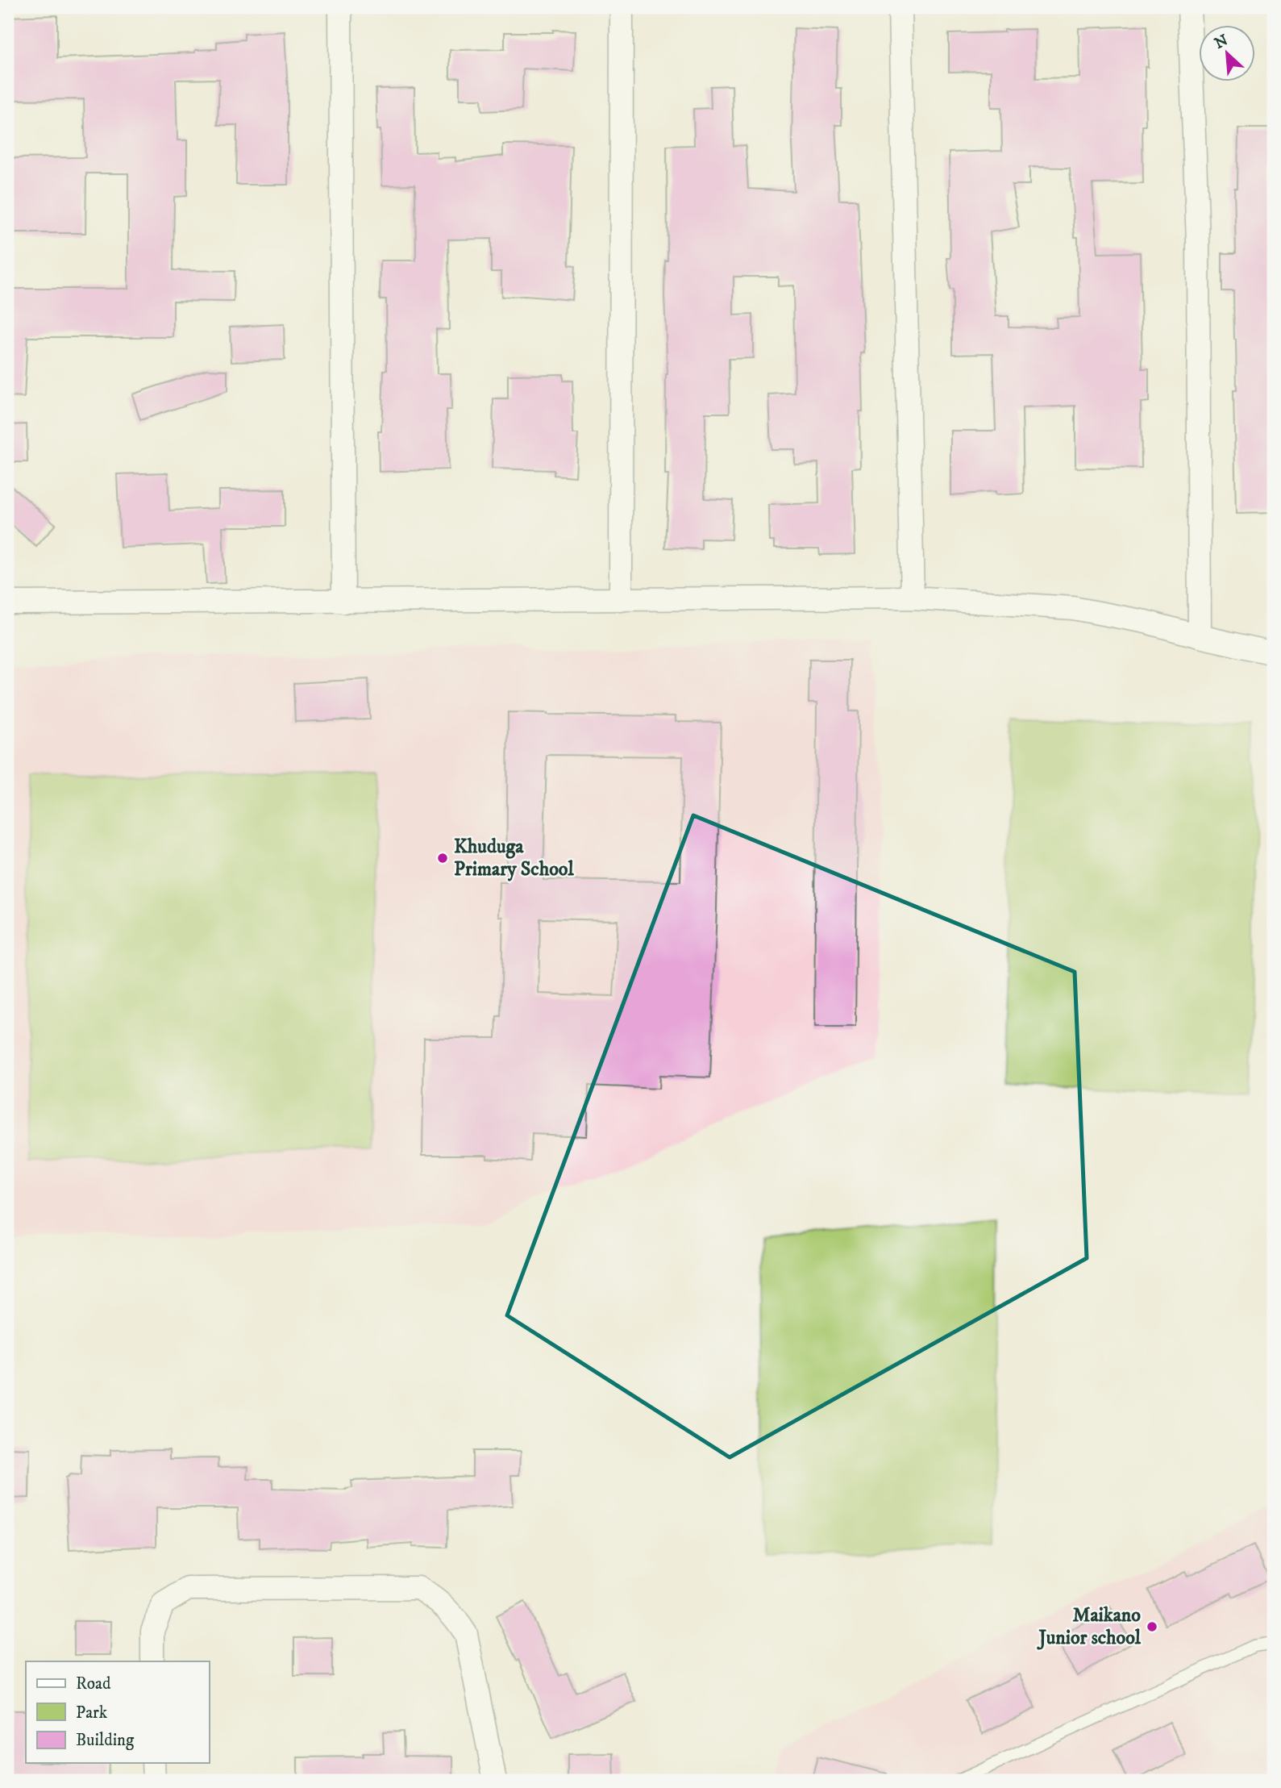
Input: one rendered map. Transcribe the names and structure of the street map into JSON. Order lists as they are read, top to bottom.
{
  "places": ["Khuduga Primary School", "Maikano Junior school"],
  "legend": ["Road", "Park", "Building"],
  "north": "top left"
}
